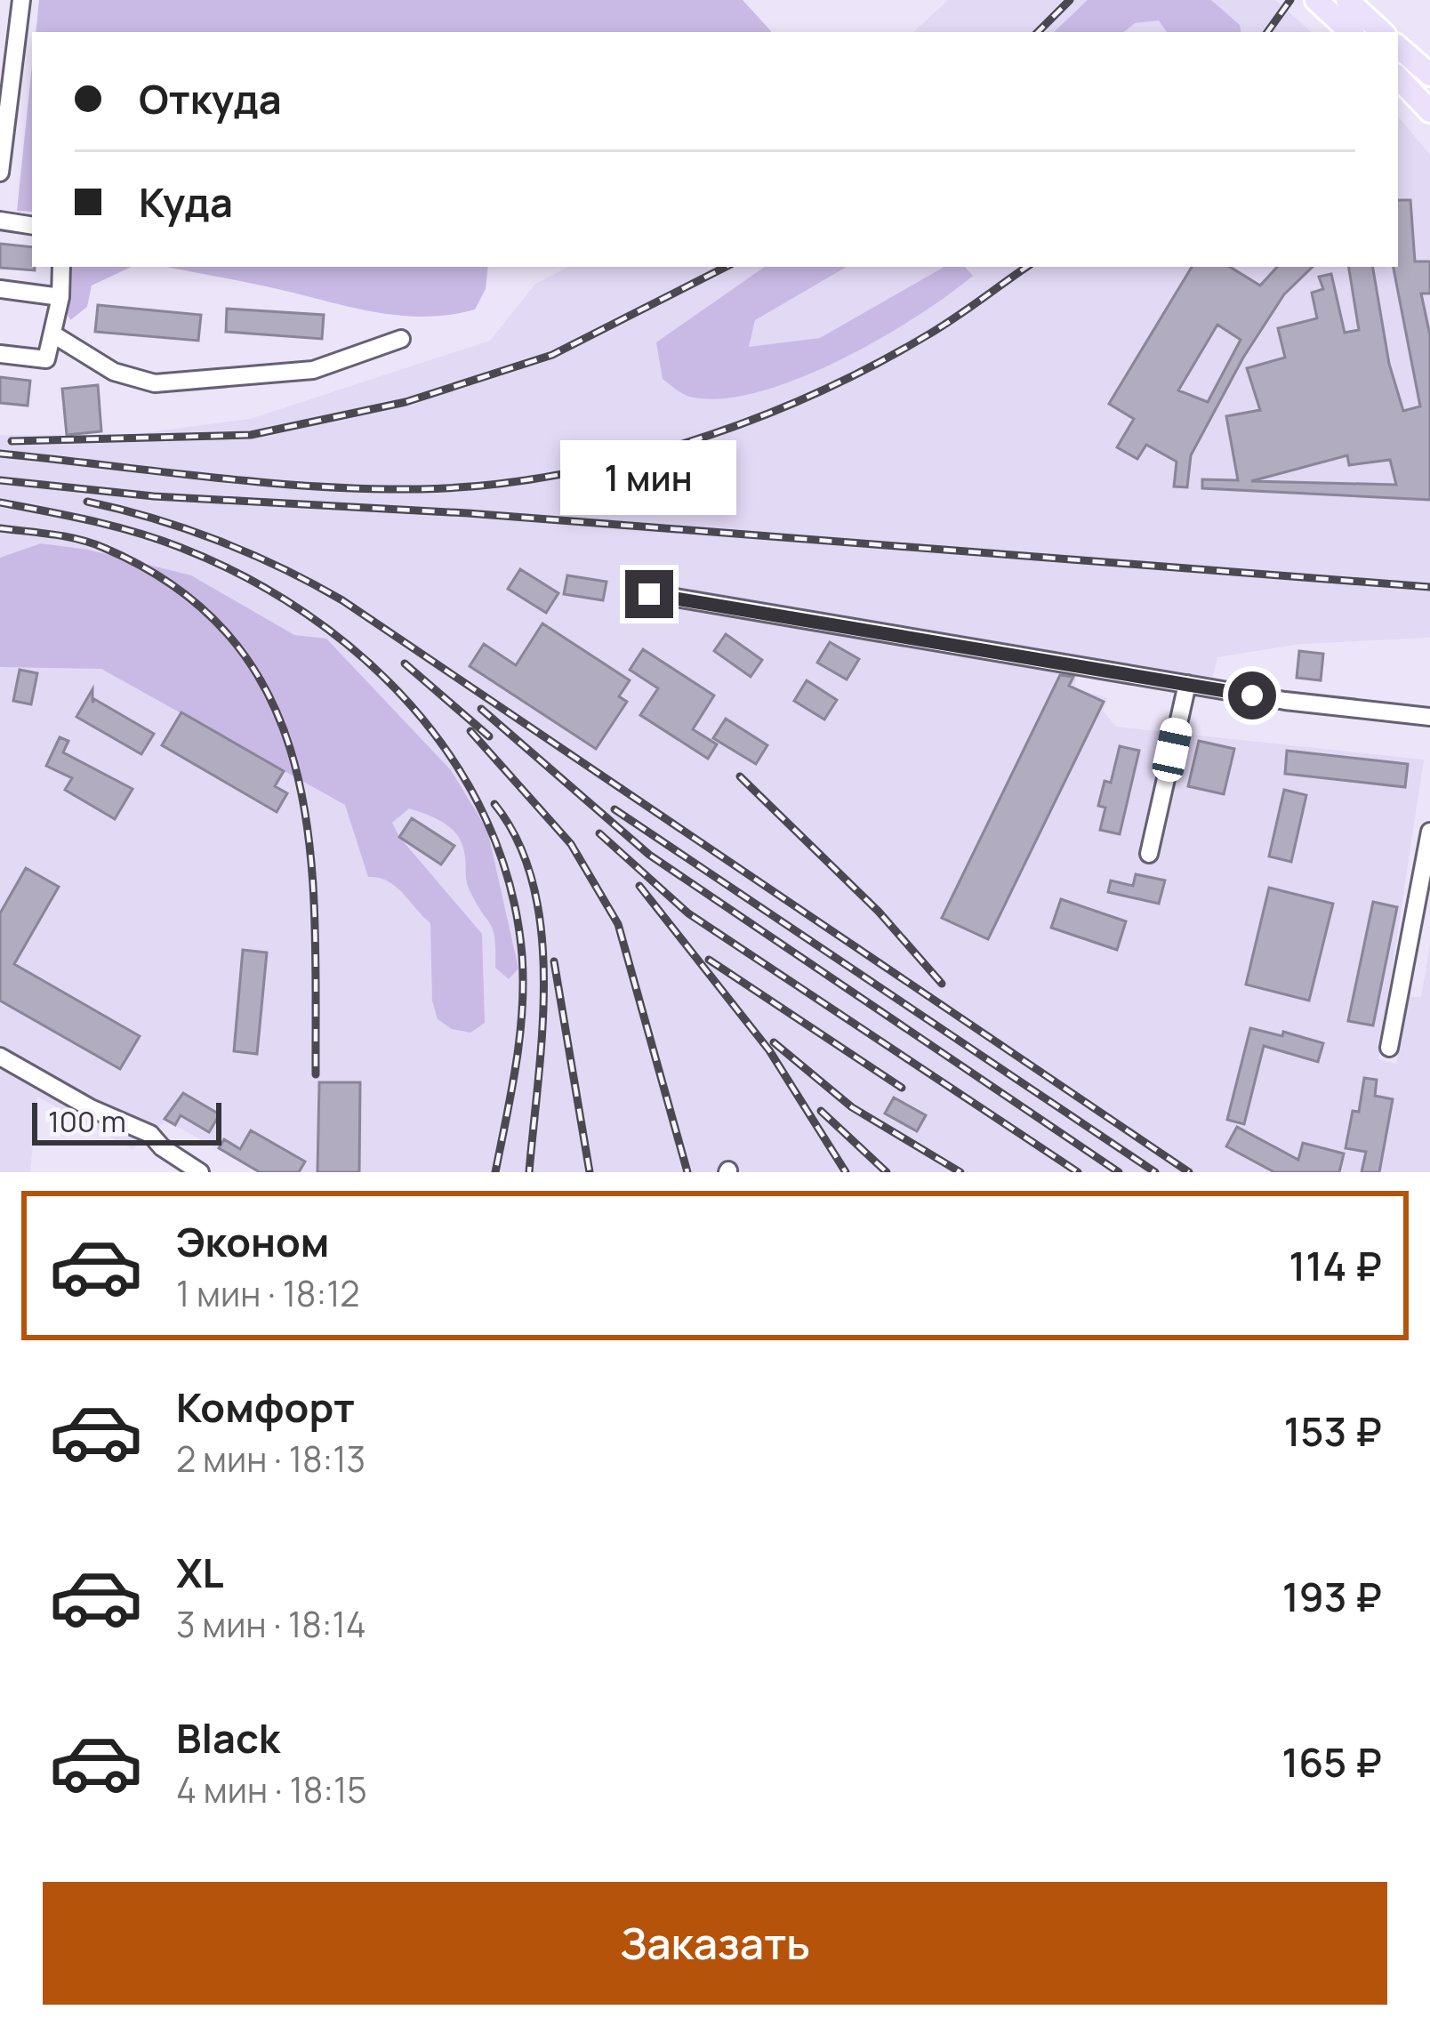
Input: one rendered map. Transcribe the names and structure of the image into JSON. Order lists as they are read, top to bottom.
{
  "scale_bar": "100 m",
  "page": {
    "banner": ["Откуда", "Куда"],
    "bubble": "1 мин",
    "scale": "100 m",
    "list": [
      {
        "name": "Эконом",
        "note": "1 мин · 18:12",
        "value": "114 ₽"
      },
      {
        "name": "Комфорт",
        "note": "2 мин · 18:13",
        "value": "153 ₽"
      },
      {
        "name": "XL",
        "note": "3 мин · 18:14",
        "value": "193 ₽"
      },
      {
        "name": "Black",
        "note": "4 мин · 18:15",
        "value": "165 ₽"
      }
    ],
    "buttons": "Заказать"
  }
}
